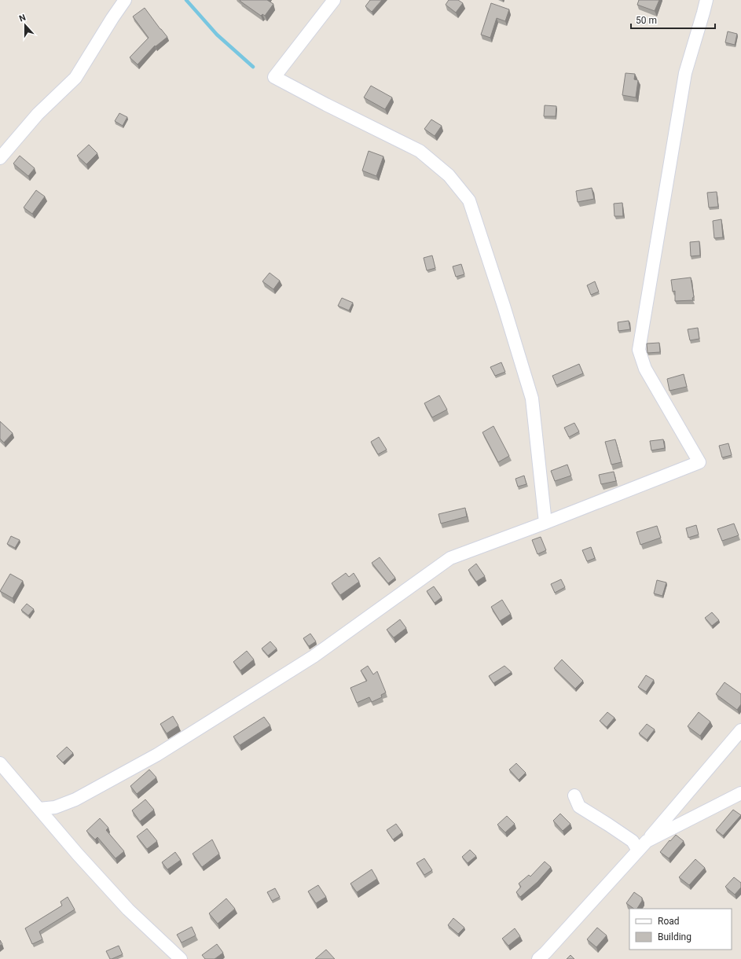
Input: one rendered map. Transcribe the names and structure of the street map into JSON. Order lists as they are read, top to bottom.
{
  "legend": ["Road", "Building"],
  "scale_bar": "50 m",
  "north": "top"
}
